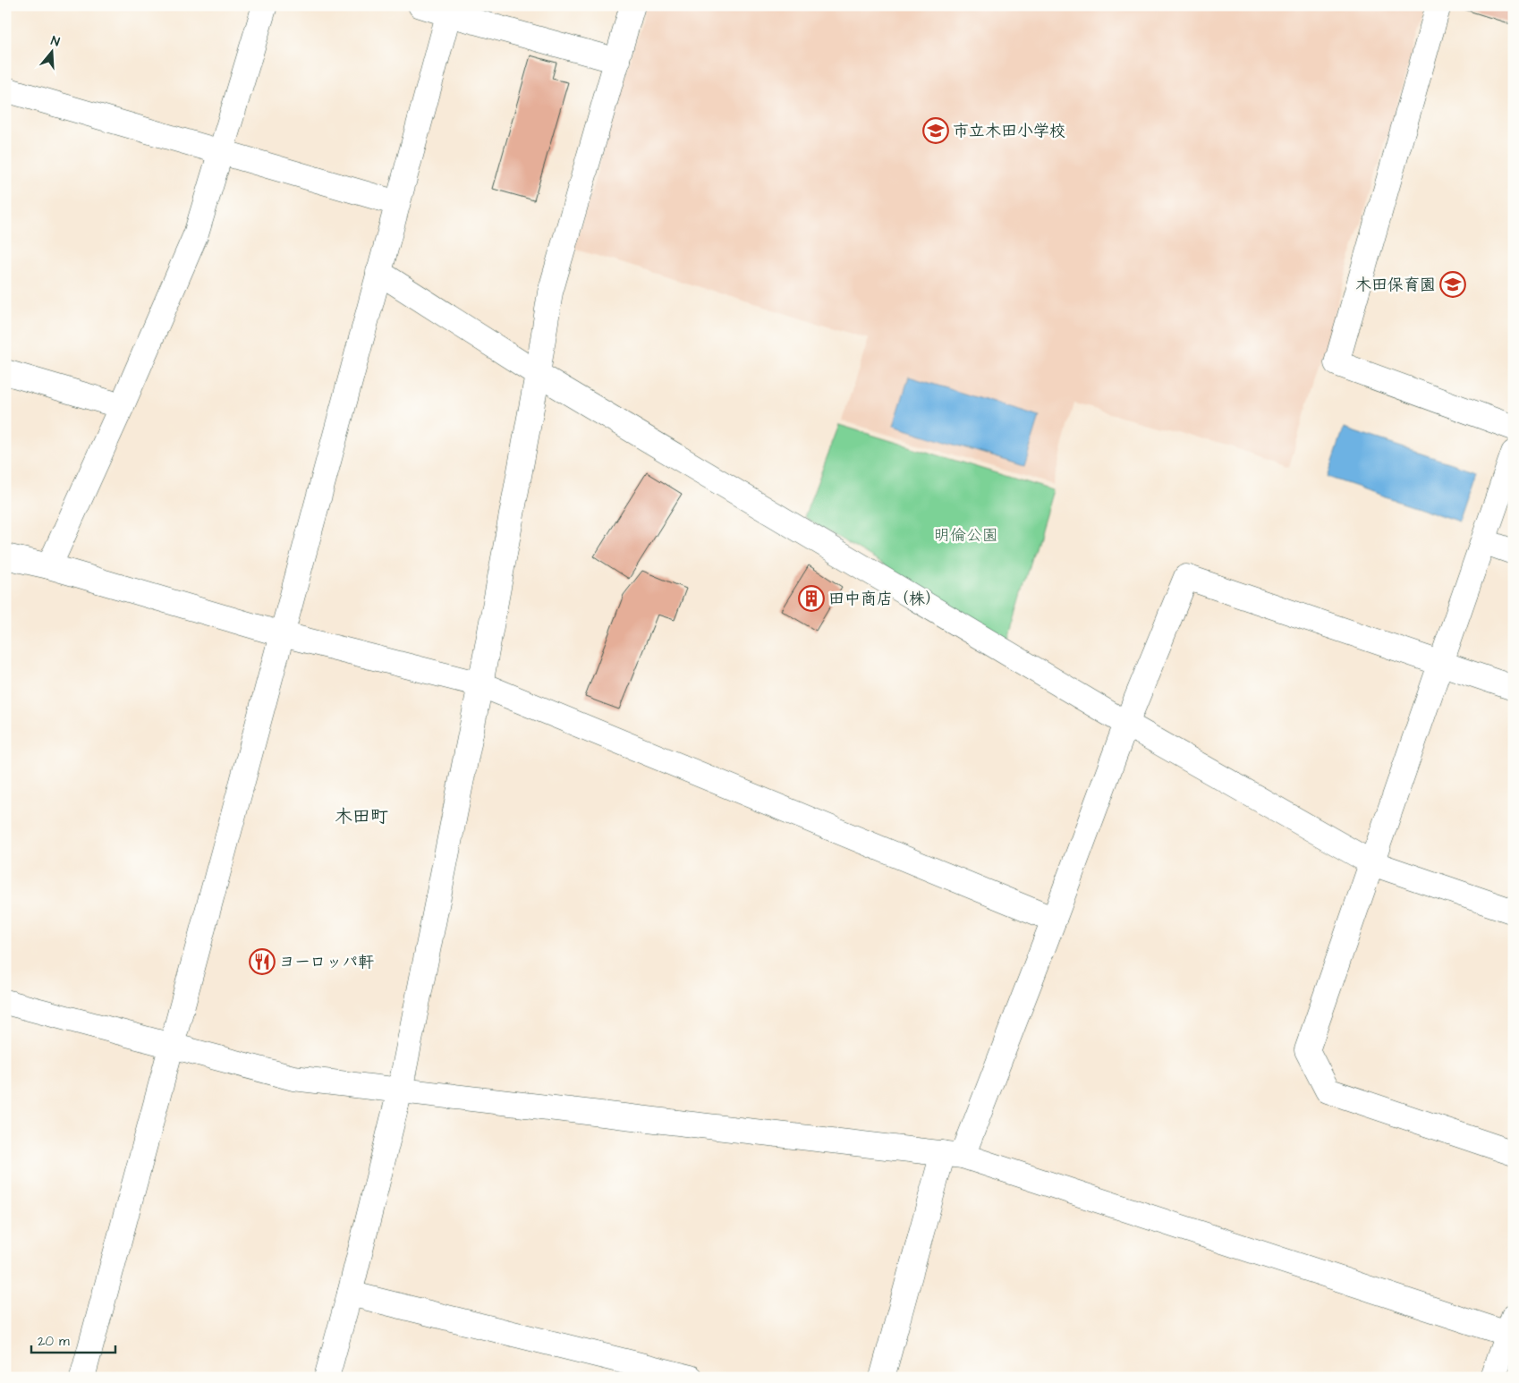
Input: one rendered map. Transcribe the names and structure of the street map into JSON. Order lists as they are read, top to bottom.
{
  "districts": ["木田町"],
  "parks": ["明倫公園"],
  "places": {
    "school or university": ["市立木田小学校", "木田保育園"],
    "building": ["田中商店（株）"],
    "restaurant": ["ヨーロッパ軒"]
  },
  "scale_bar": "20 m",
  "north": "top"
}
